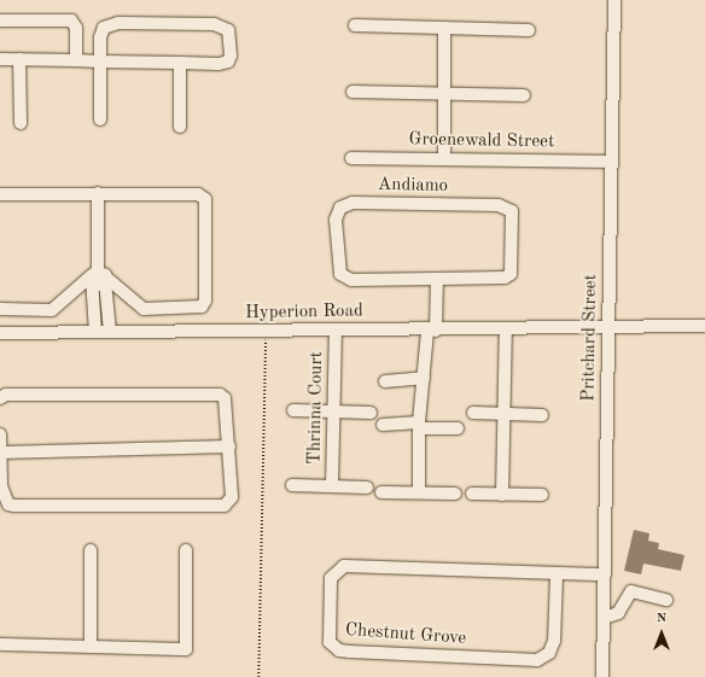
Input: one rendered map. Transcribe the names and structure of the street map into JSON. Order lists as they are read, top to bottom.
{
  "streets": {
    "street": [
      "Groenewald Street",
      "Andiamo",
      "Hyperion Road",
      "Pritchard Street",
      "Thrinna Court",
      "Chestnut Grove"
    ]
  },
  "crossings": [
    ["Groenewald Street", "Pritchard Street"],
    ["Hyperion Road", "Pritchard Street"],
    ["Hyperion Road", "Thrinna Court"],
    ["Pritchard Street", "Chestnut Grove"]
  ],
  "north": "top"
}
